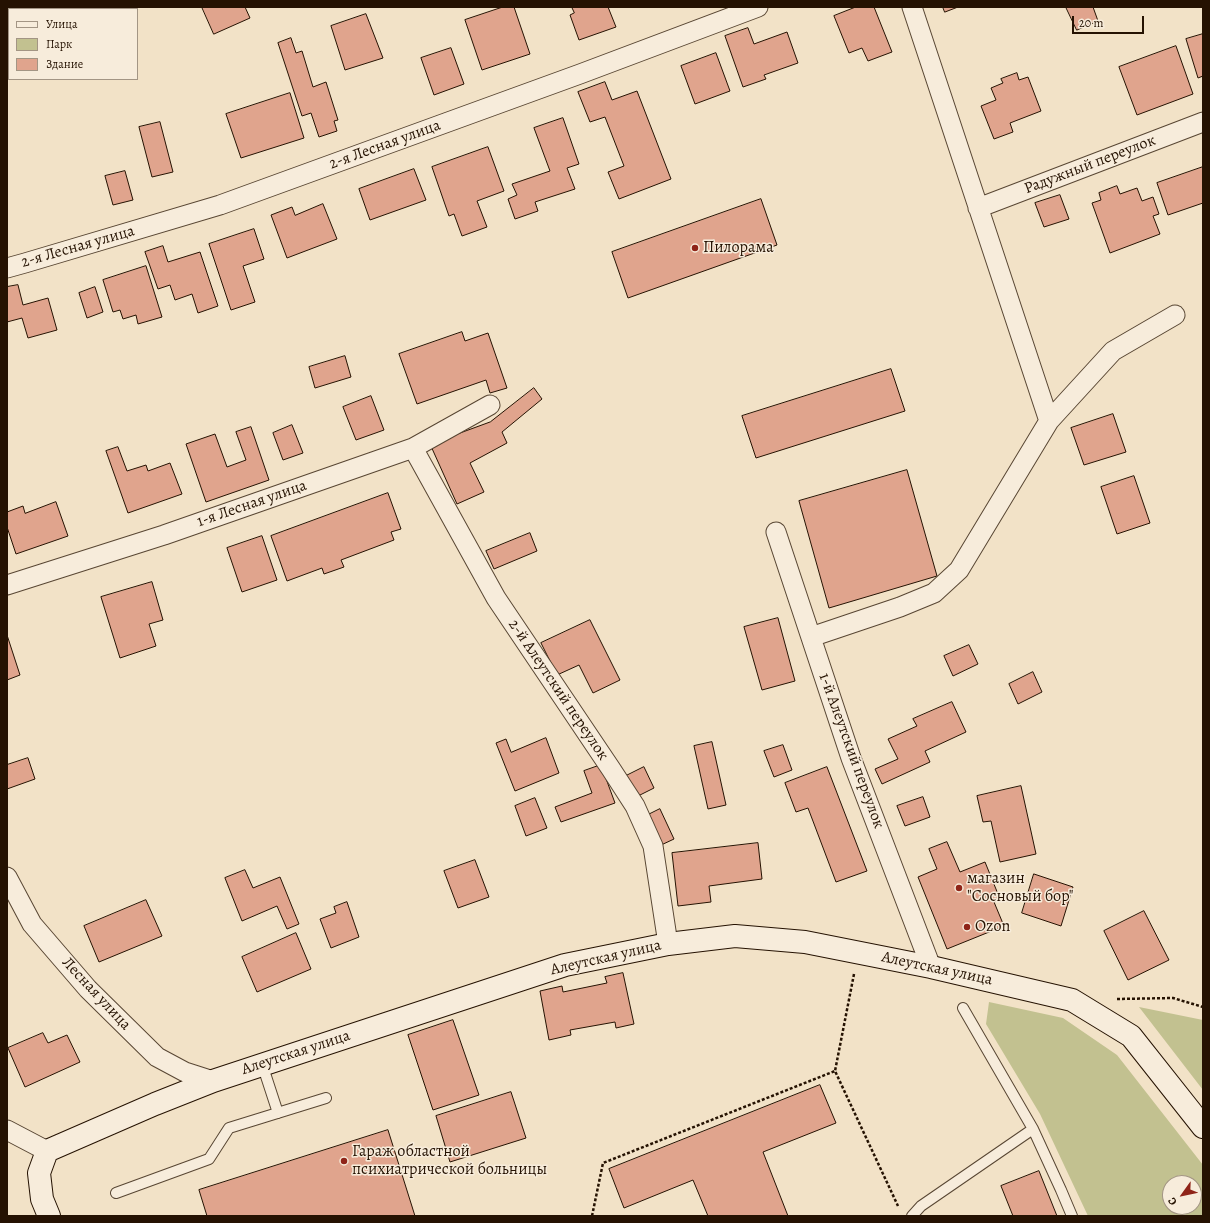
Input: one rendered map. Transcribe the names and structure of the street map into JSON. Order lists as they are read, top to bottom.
{
  "streets": {
    "street": [
      "2-я Лесная улица",
      "Радужный переулок",
      "1-я Лесная улица",
      "2-й Алеутский переулок",
      "1-й Алеутский переулок",
      "Алеутская улица",
      "Лесная улица"
    ]
  },
  "crossings": [
    ["1-я Лесная улица", "2-й Алеутский переулок"],
    ["2-й Алеутский переулок", "Алеутская улица"],
    ["1-й Алеутский переулок", "Алеутская улица"],
    ["Алеутская улица", "Лесная улица"]
  ],
  "places": [
    "Пилорама",
    "магазин \"Сосновый бор\"",
    "Ozon",
    "Гараж областной психиатрической больницы"
  ],
  "legend": ["Улица", "Парк", "Здание"],
  "scale_bar": "20 m",
  "north": "bottom left"
}
